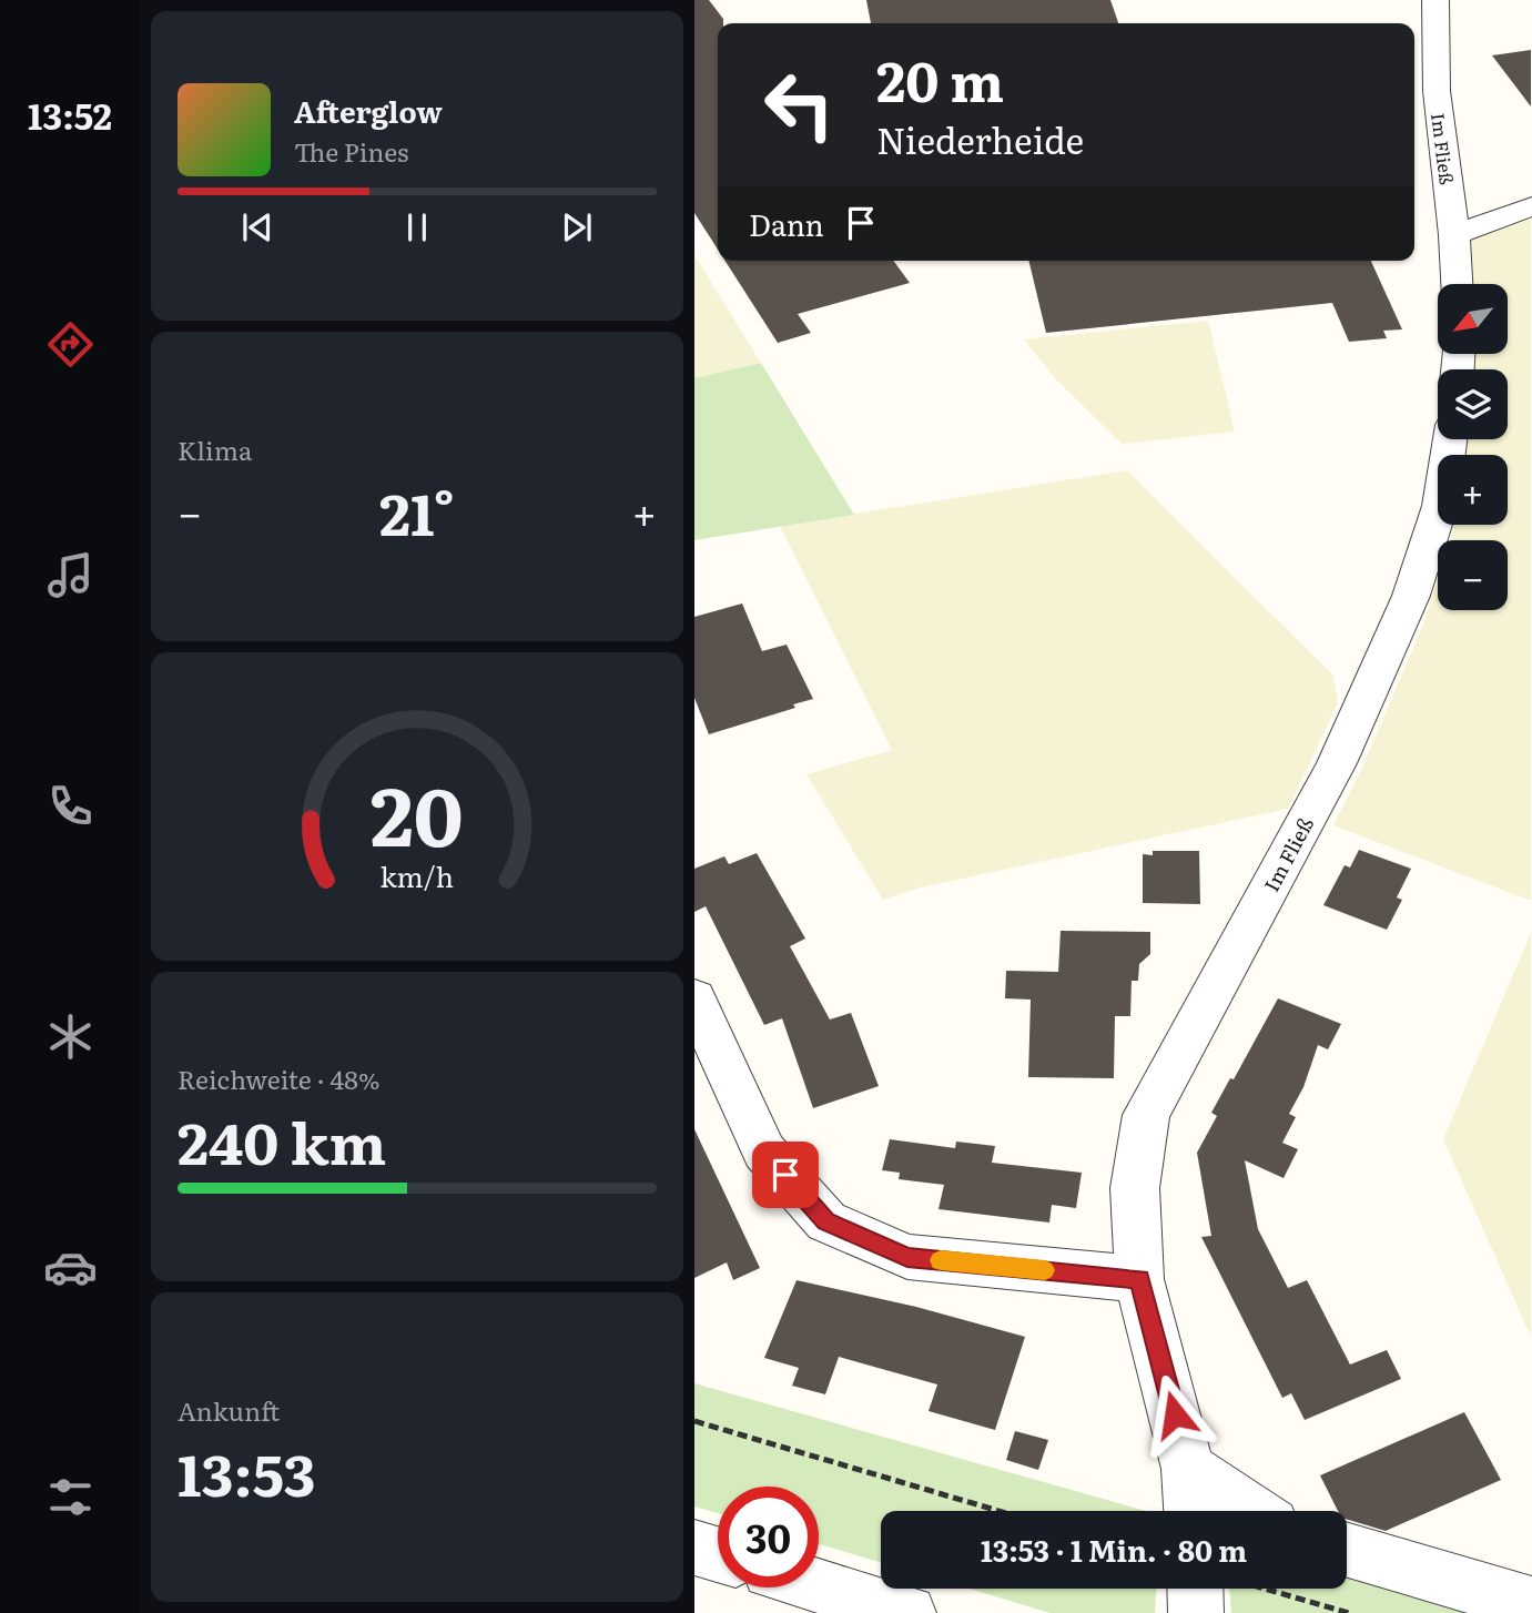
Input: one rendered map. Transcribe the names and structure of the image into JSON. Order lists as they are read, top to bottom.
{
  "streets": {
    "street": ["Im Fließ"]
  },
  "north": "bottom left",
  "page": {
    "tabs": "13:52",
    "turn": ["20 m", "Niederheide"],
    "song": ["Afterglow", "The Pines"],
    "then": "Dann",
    "map_buttons": ["+", "−"],
    "tile": [
      "Klima",
      ["Reichweite · 48%", "240 km"],
      ["Ankunft", "13:53"]
    ],
    "heat": ["−", "21°", "+"],
    "limit": "30",
    "trip": "13:53 · 1 Min. · 80 m",
    "gauge": ["20", "km/h"]
  }
}
